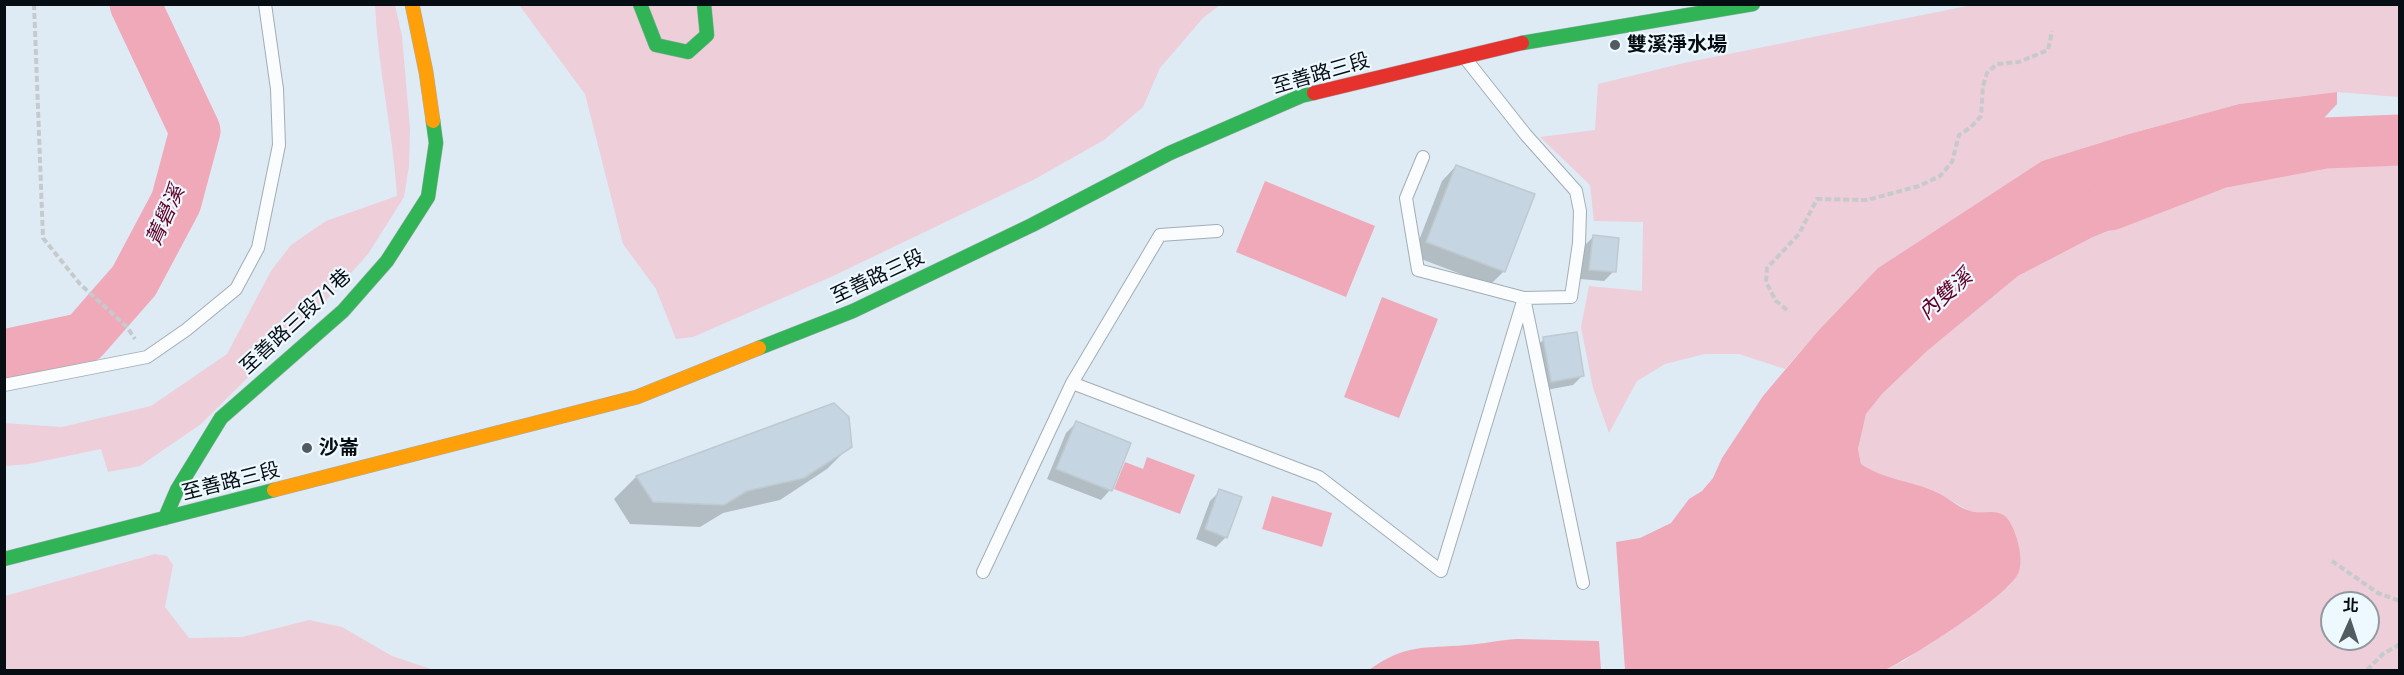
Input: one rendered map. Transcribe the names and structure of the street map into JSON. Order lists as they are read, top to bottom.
{
  "streets": {
    "street": ["至善路三段", "至善路三段71巷"]
  },
  "crossings": [
    ["至善路三段", "至善路三段71巷"]
  ],
  "water": ["菁礐溪", "內雙溪"],
  "places": ["雙溪淨水場", "沙崙"],
  "north": "top"
}
